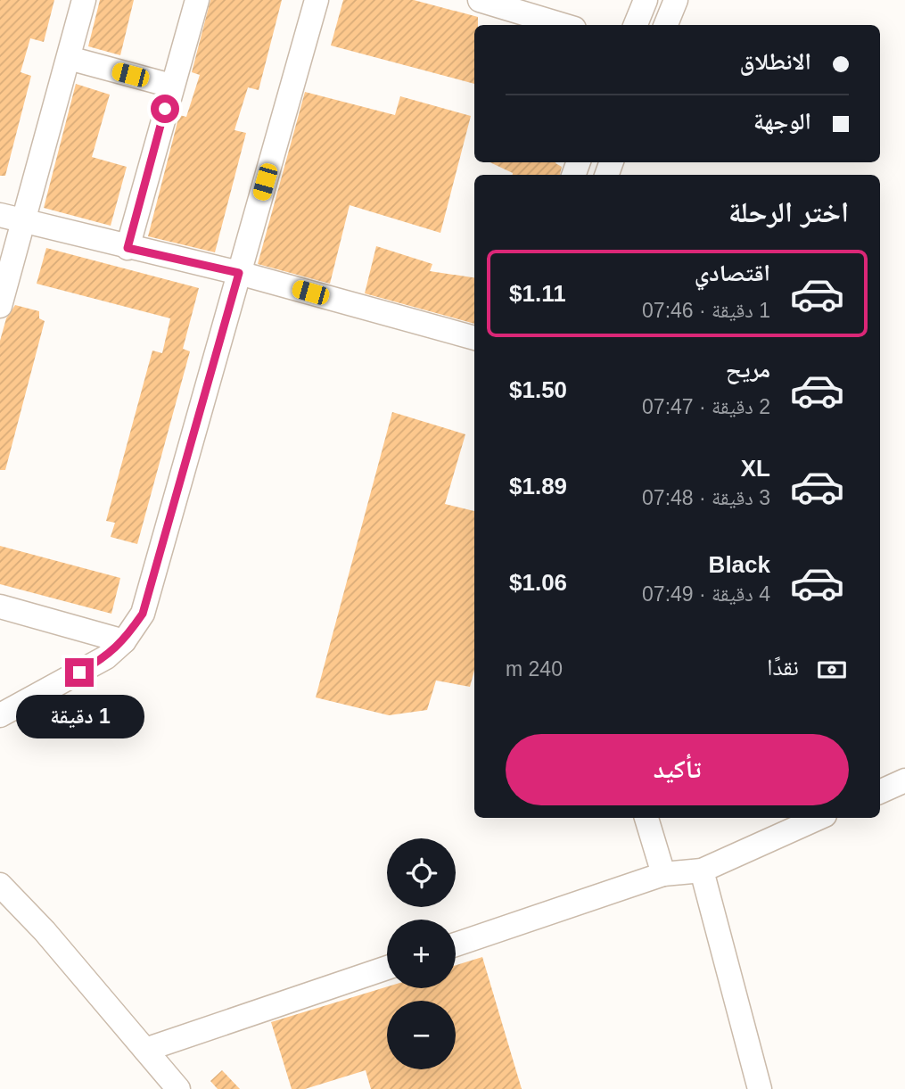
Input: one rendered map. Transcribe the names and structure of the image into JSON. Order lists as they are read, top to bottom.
{
  "page": {
    "banner": ["الانطلاق", "الوجهة"],
    "heading": "اختر الرحلة",
    "list": [
      {
        "name": "اقتصادي",
        "note": "1 دقيقة · 07:46",
        "value": "$1.11"
      },
      {
        "name": "مريح",
        "note": "2 دقيقة · 07:47",
        "value": "$1.50"
      },
      {
        "name": "XL",
        "note": "3 دقيقة · 07:48",
        "value": "$1.89"
      },
      {
        "name": "Black",
        "note": "4 دقيقة · 07:49",
        "value": "$1.06"
      }
    ],
    "pay": ["نقدًا", "240 m"],
    "bubble": "1 دقيقة",
    "buttons": "تأكيد",
    "map_buttons": ["+", "−"]
  }
}
